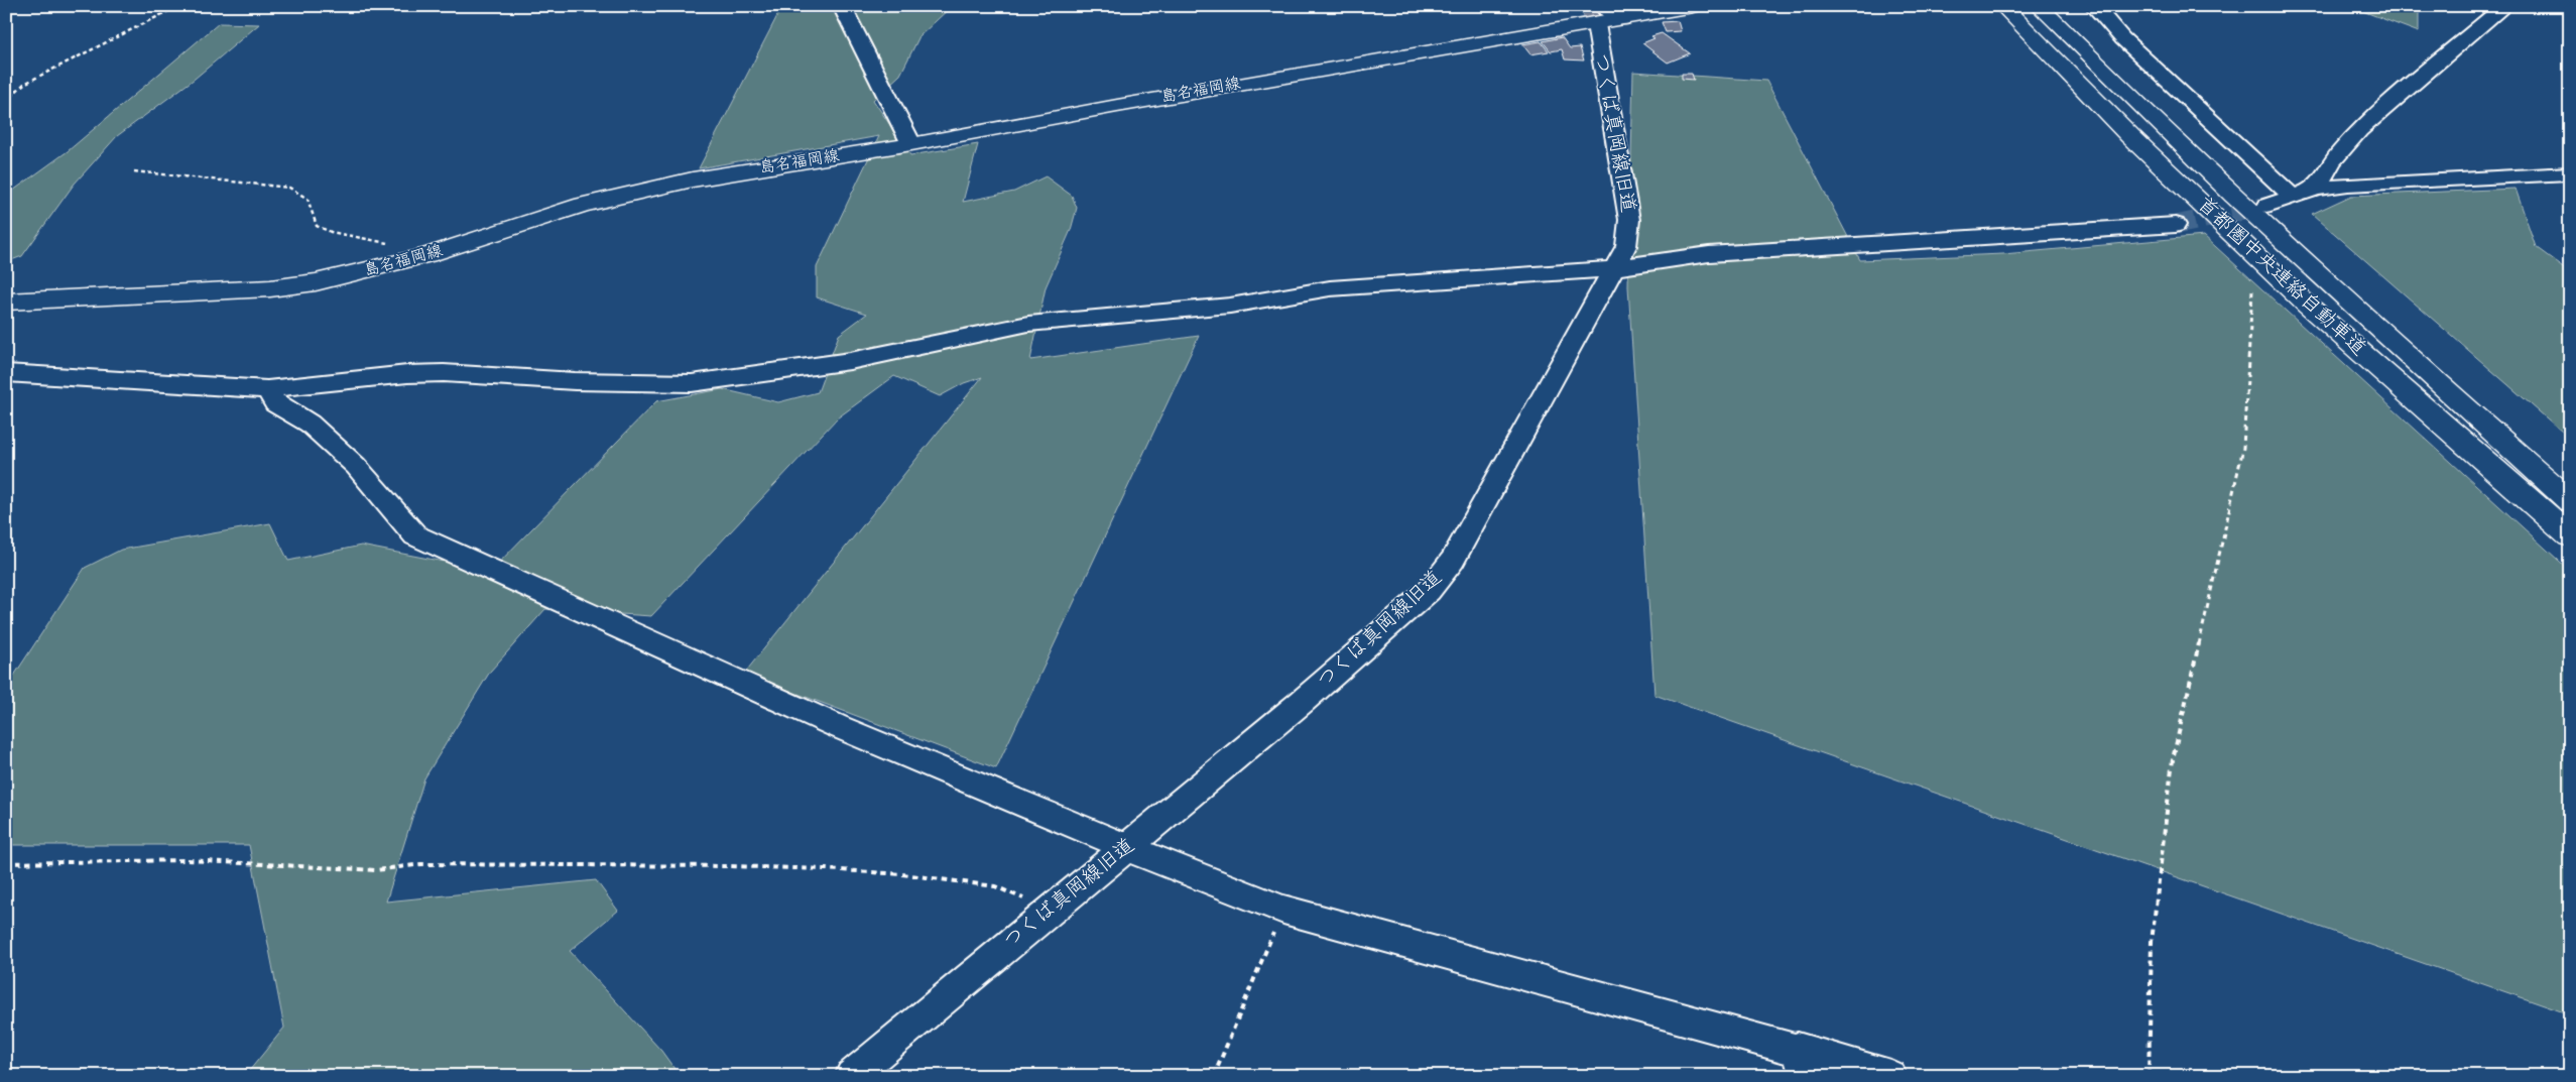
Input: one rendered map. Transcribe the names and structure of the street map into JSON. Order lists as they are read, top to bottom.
{
  "streets": {
    "main road": ["島名福岡線", "つくば真岡線旧道", "首都圏中央連絡自動車道"]
  },
  "crossings": [
    ["島名福岡線", "つくば真岡線旧道"]
  ]
}
